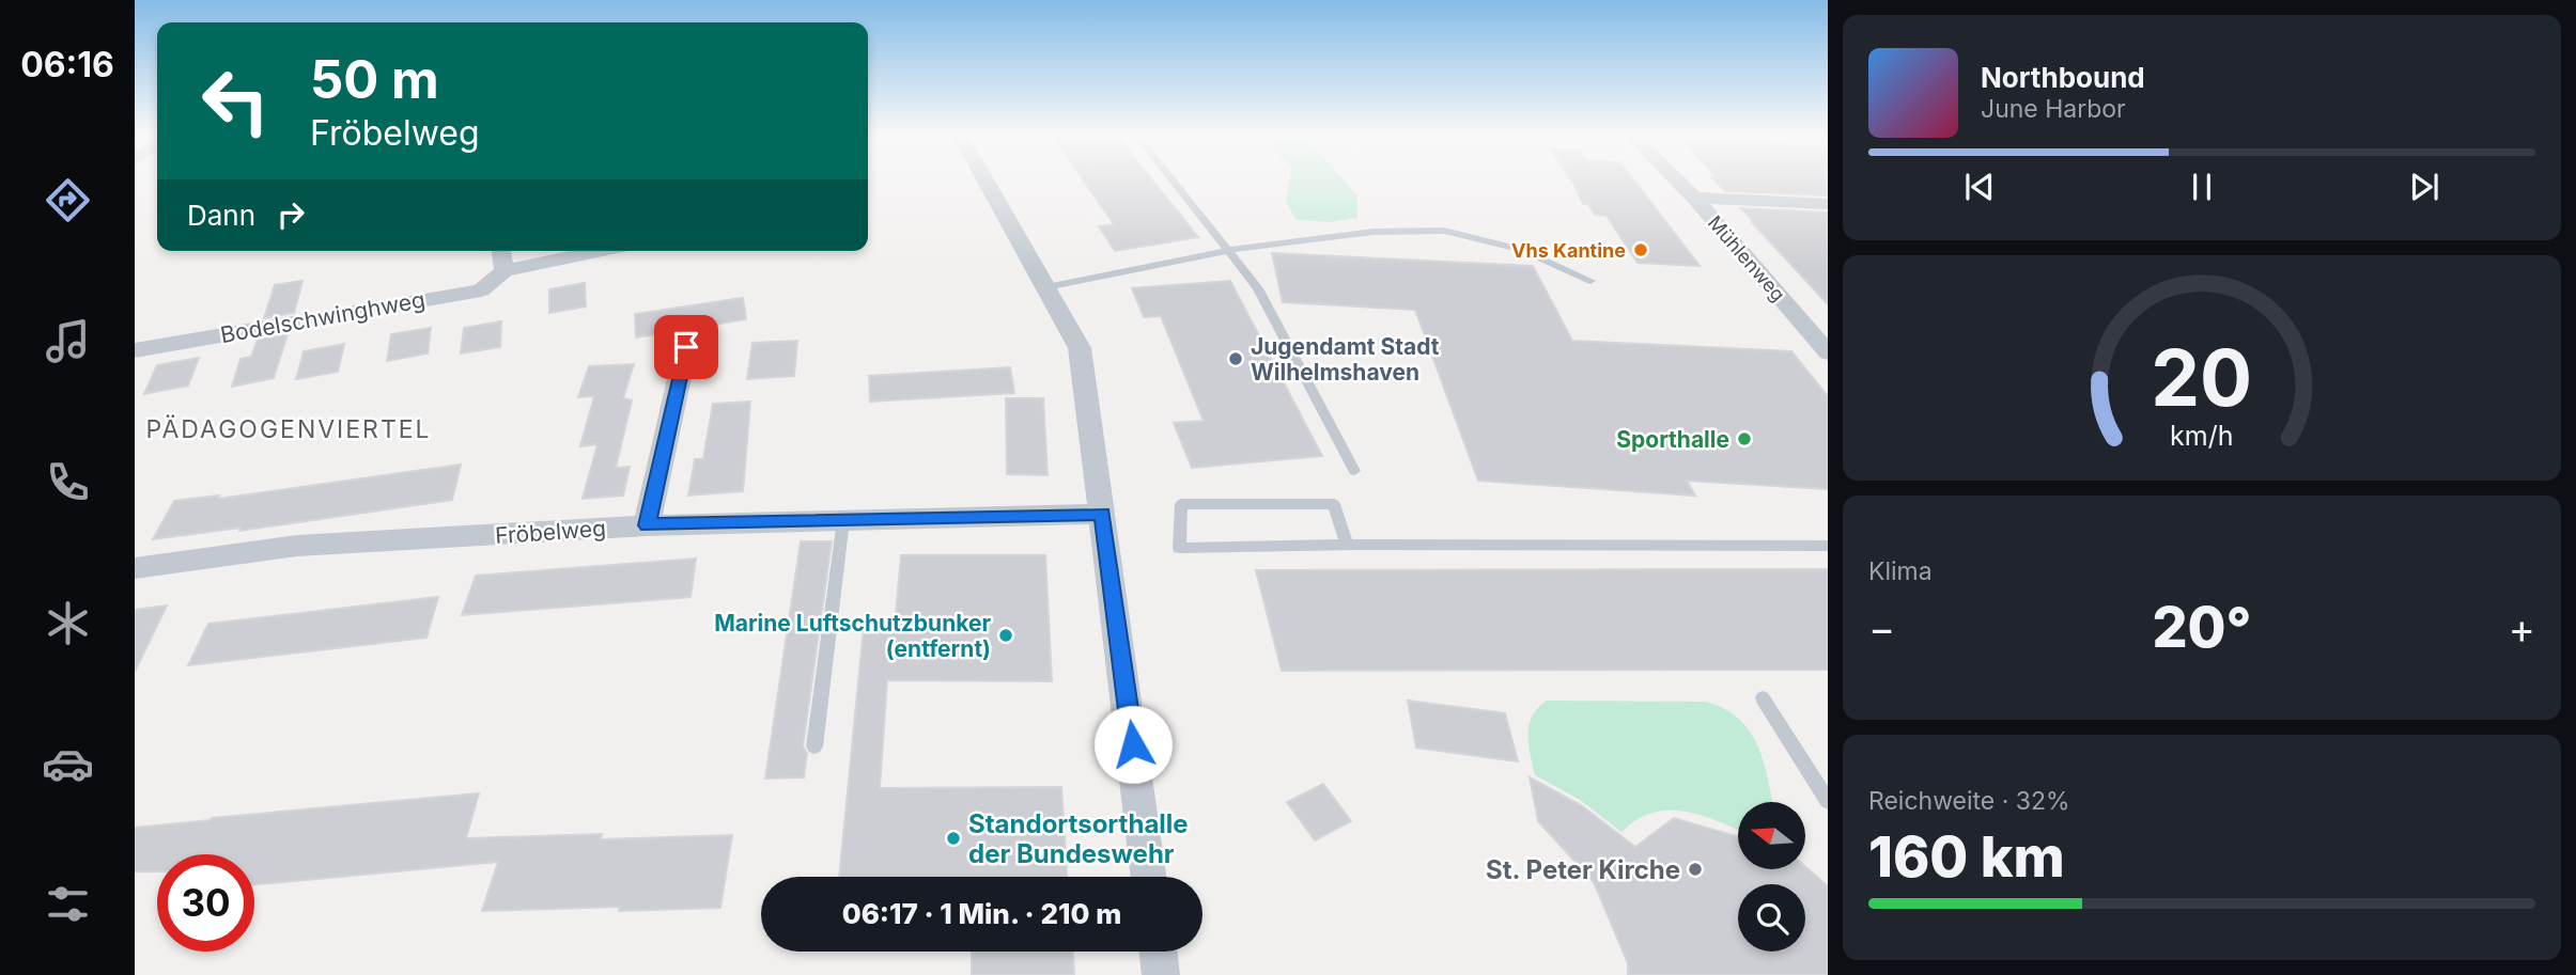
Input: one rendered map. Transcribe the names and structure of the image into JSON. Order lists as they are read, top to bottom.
{
  "streets": {
    "street": ["Mühlenweg", "Bodelschwinghweg", "Fröbelweg"]
  },
  "districts": ["PÄDAGOGENVIERTEL"],
  "places": [
    "Vhs Kantine",
    "Jugendamt Stadt Wilhelmshaven",
    "Sporthalle",
    "Marine Luftschutzbunker (entfernt)",
    "Standortsorthalle der Bundeswehr",
    "St. Peter Kirche"
  ],
  "north": "left",
  "page": {
    "tabs": "06:16",
    "turn": ["50 m", "Fröbelweg"],
    "song": ["Northbound", "June Harbor"],
    "then": "Dann",
    "tile": [
      "Klima",
      ["Reichweite · 32%", "160 km"]
    ],
    "heat": ["−", "20°", "+"],
    "limit": "30",
    "trip": "06:17 · 1 Min. · 210 m",
    "gauge": ["20", "km/h"]
  }
}
